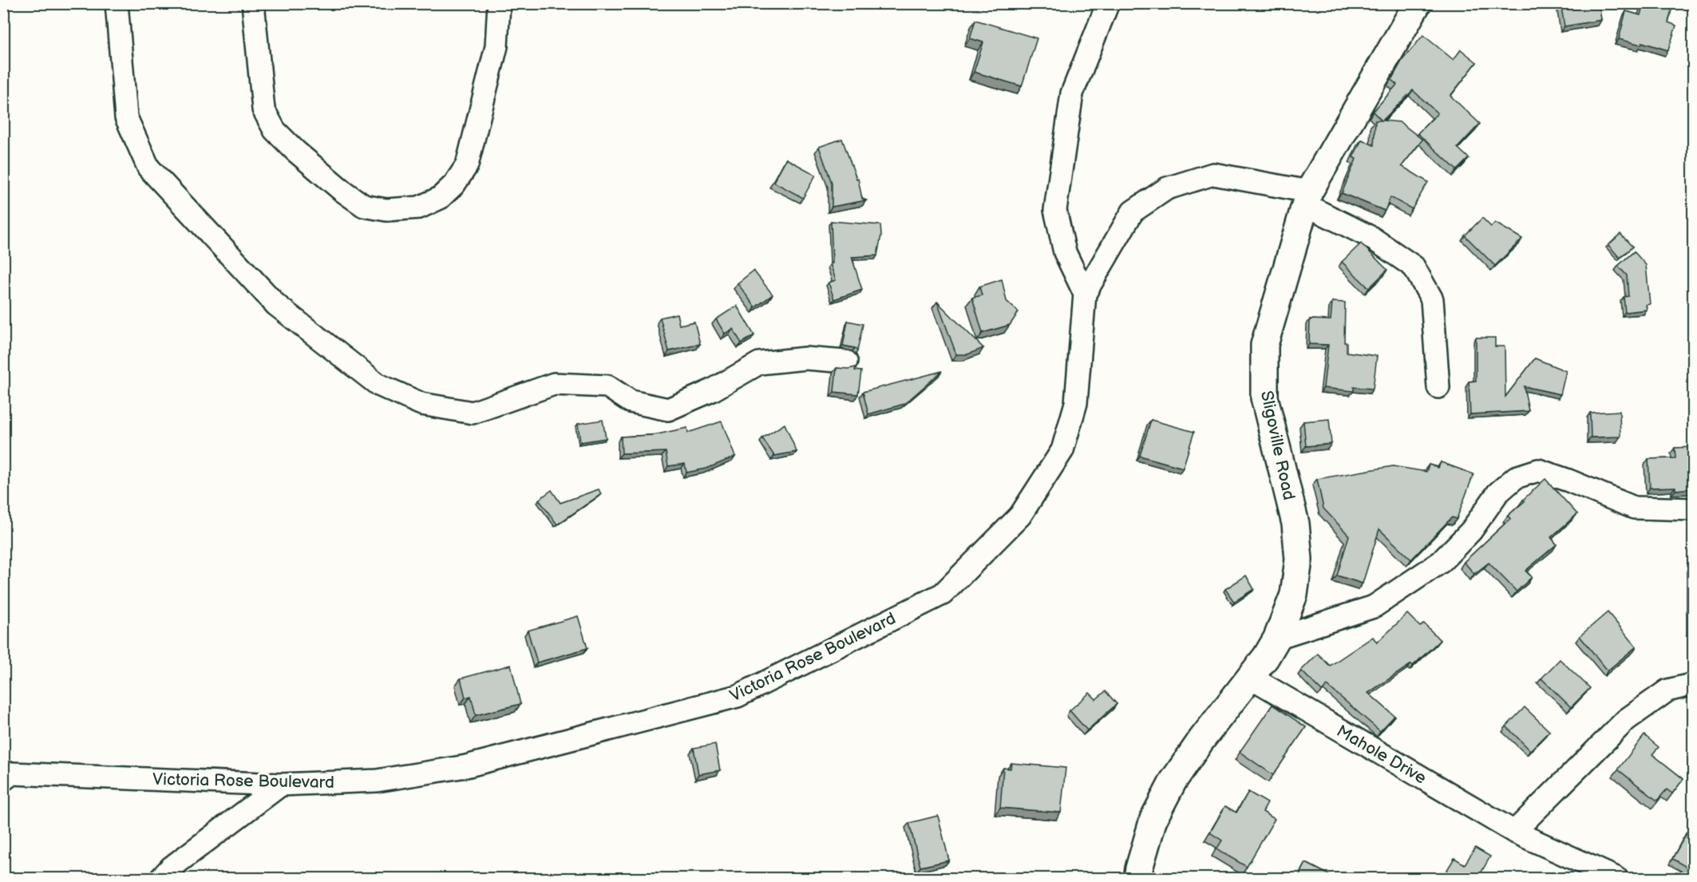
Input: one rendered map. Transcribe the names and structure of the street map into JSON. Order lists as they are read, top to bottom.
{
  "streets": {
    "street": ["Sligoville Road", "Victoria Rose Boulevard", "Mahole Drive"]
  },
  "crossings": [
    ["Sligoville Road", "Victoria Rose Boulevard"],
    ["Sligoville Road", "Mahole Drive"]
  ]
}
